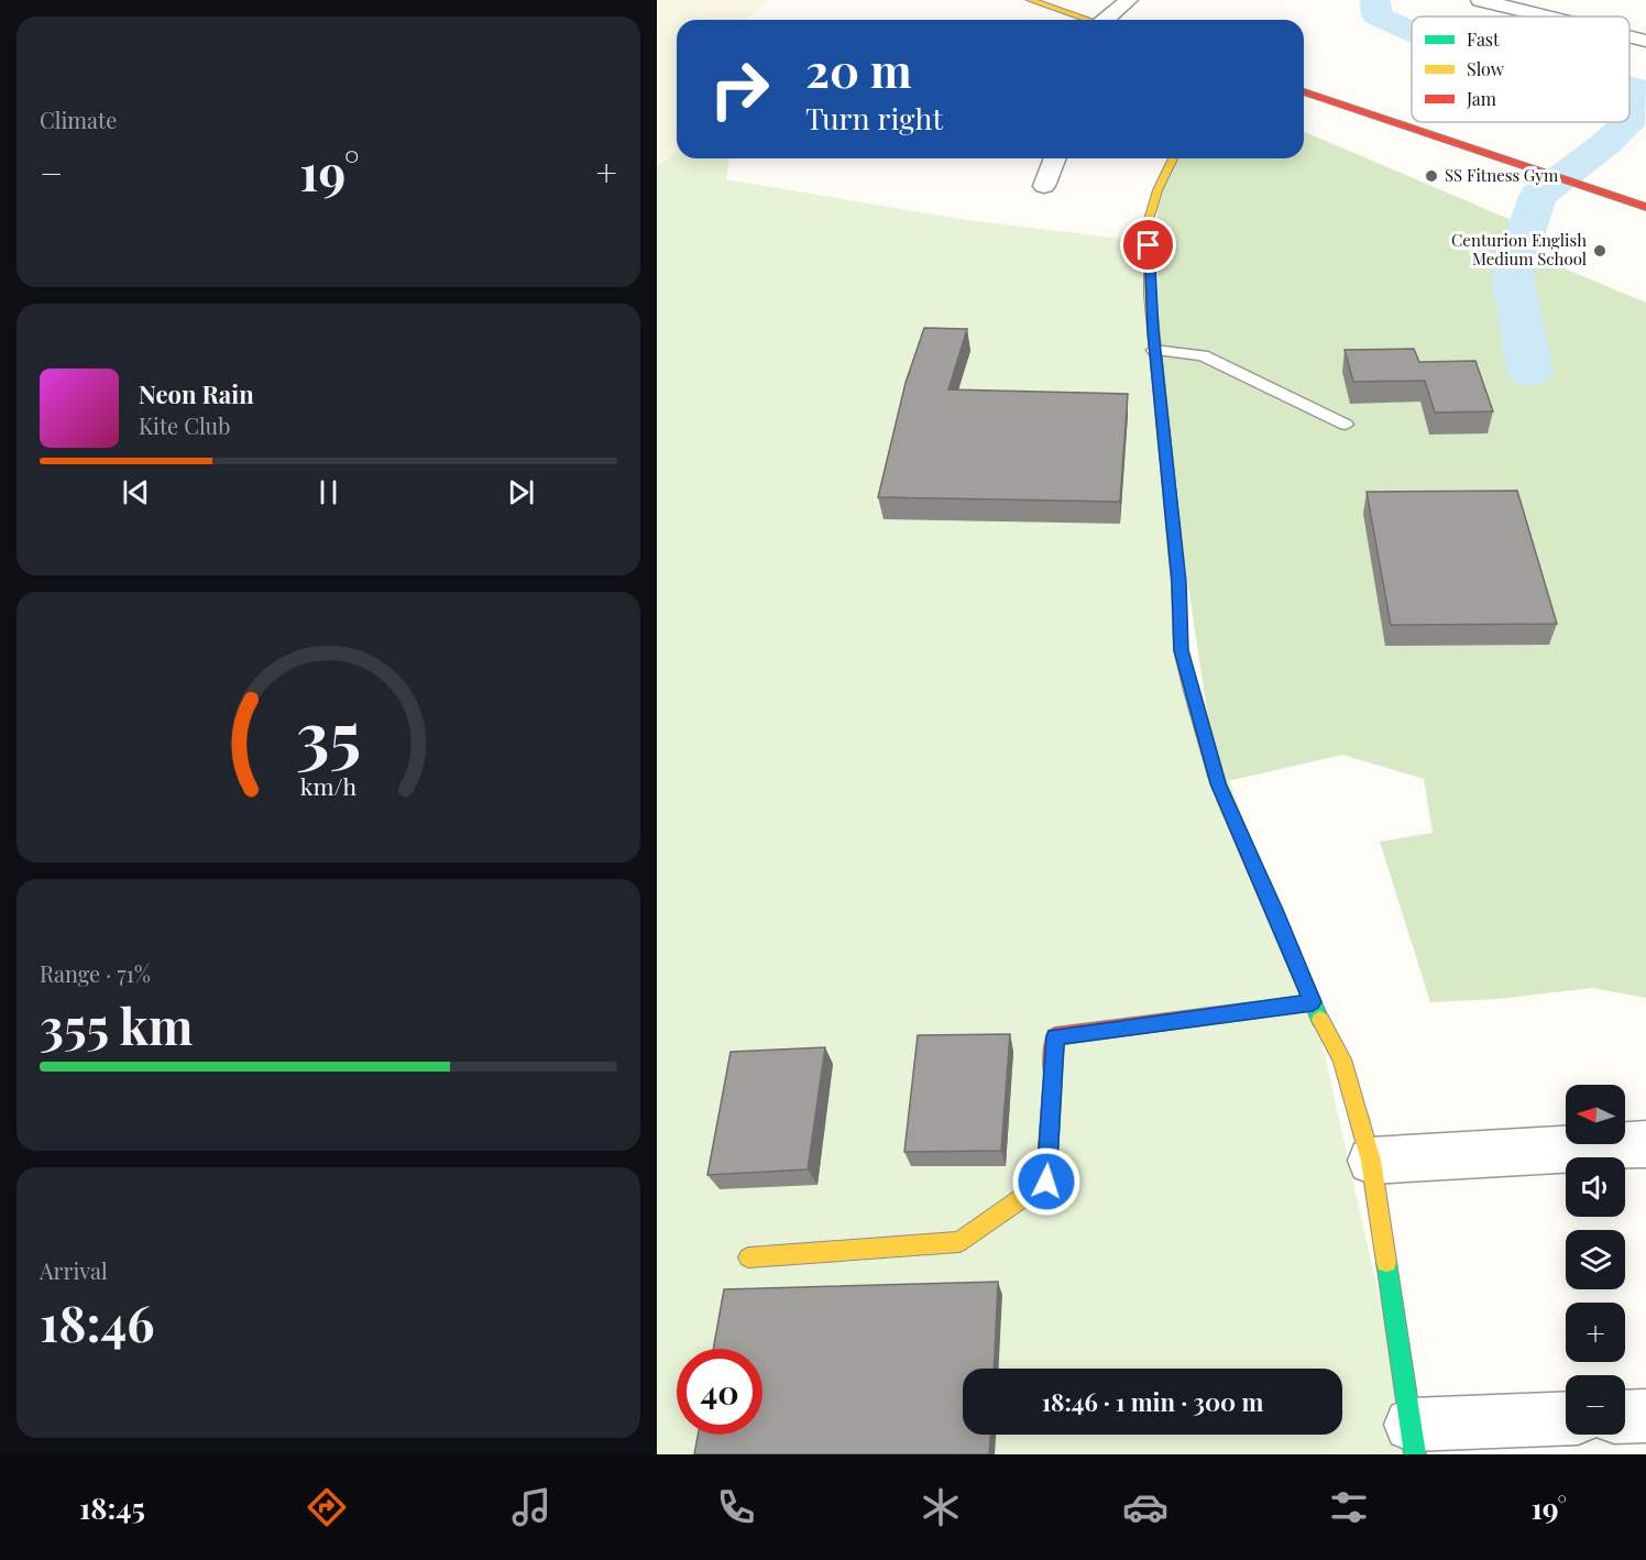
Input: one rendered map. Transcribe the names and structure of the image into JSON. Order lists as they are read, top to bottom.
{
  "places": ["SS Fitness Gym", "Centurion English Medium School"],
  "legend": ["Fast", "Slow", "Jam"],
  "north": "left",
  "page": {
    "tile": [
      "Climate",
      ["Range · 71%", "355 km"],
      ["Arrival", "18:46"]
    ],
    "turn": ["20 m", "Turn right"],
    "heat": ["−", "19°", "+"],
    "song": ["Neon Rain", "Kite Club"],
    "map_buttons": ["+", "−"],
    "limit": "40",
    "trip": "18:46 · 1 min · 300 m",
    "tabs": ["18:45", "19°"],
    "gauge": ["35", "km/h"]
  }
}
